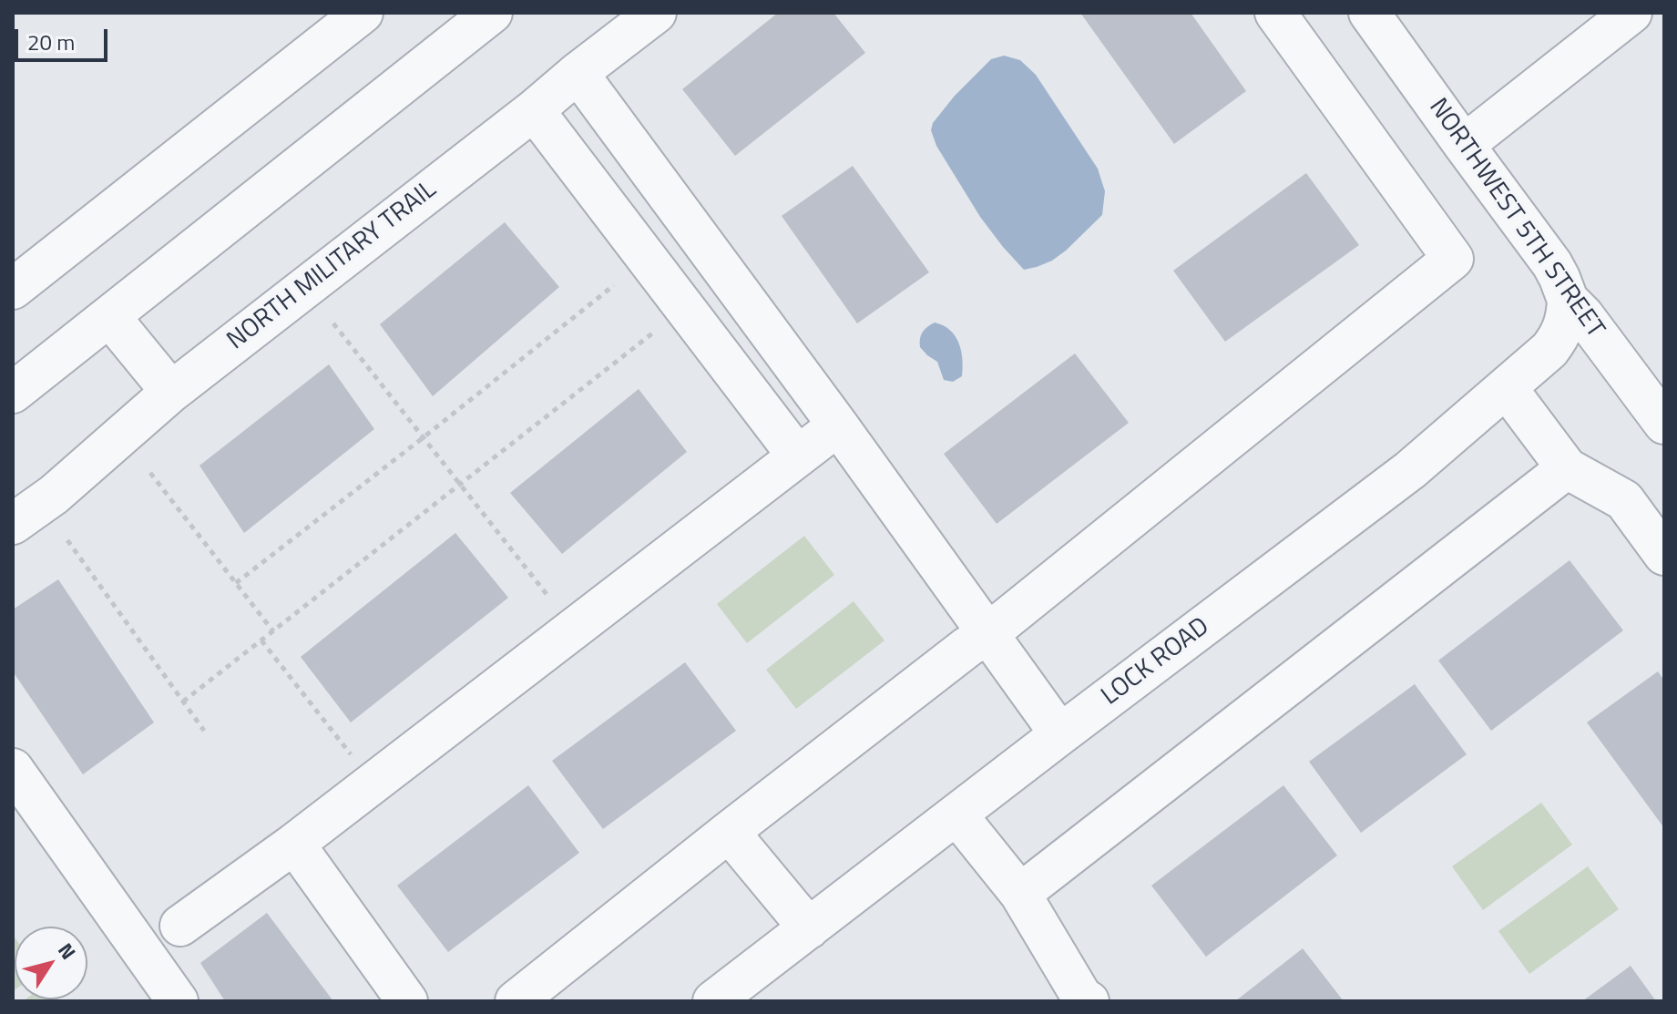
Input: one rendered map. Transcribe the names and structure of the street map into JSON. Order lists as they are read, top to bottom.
{
  "streets": {
    "street": ["NORTHWEST 5TH STREET", "NORTH MILITARY TRAIL", "LOCK ROAD"]
  },
  "crossings": [
    ["NORTHWEST 5TH STREET", "LOCK ROAD"]
  ],
  "scale_bar": "20 m",
  "north": "top right"
}
